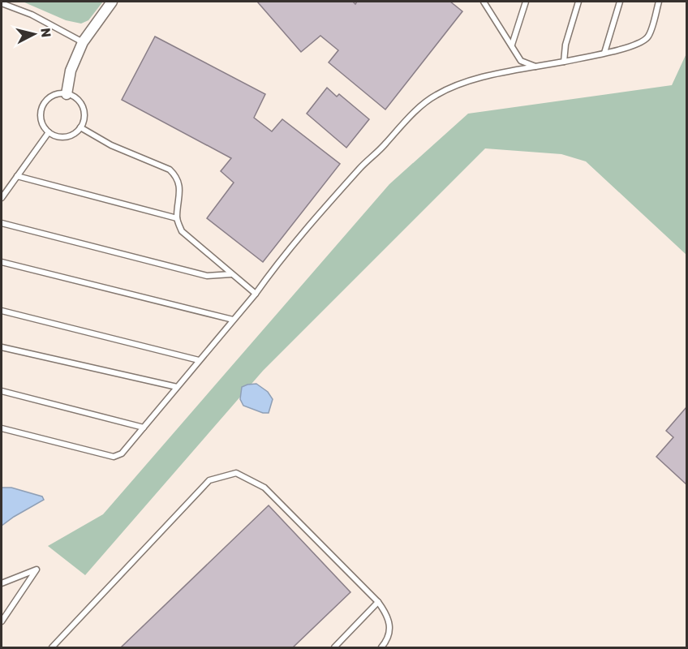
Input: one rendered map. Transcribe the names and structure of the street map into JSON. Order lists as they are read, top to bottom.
{
  "north": "right"
}
